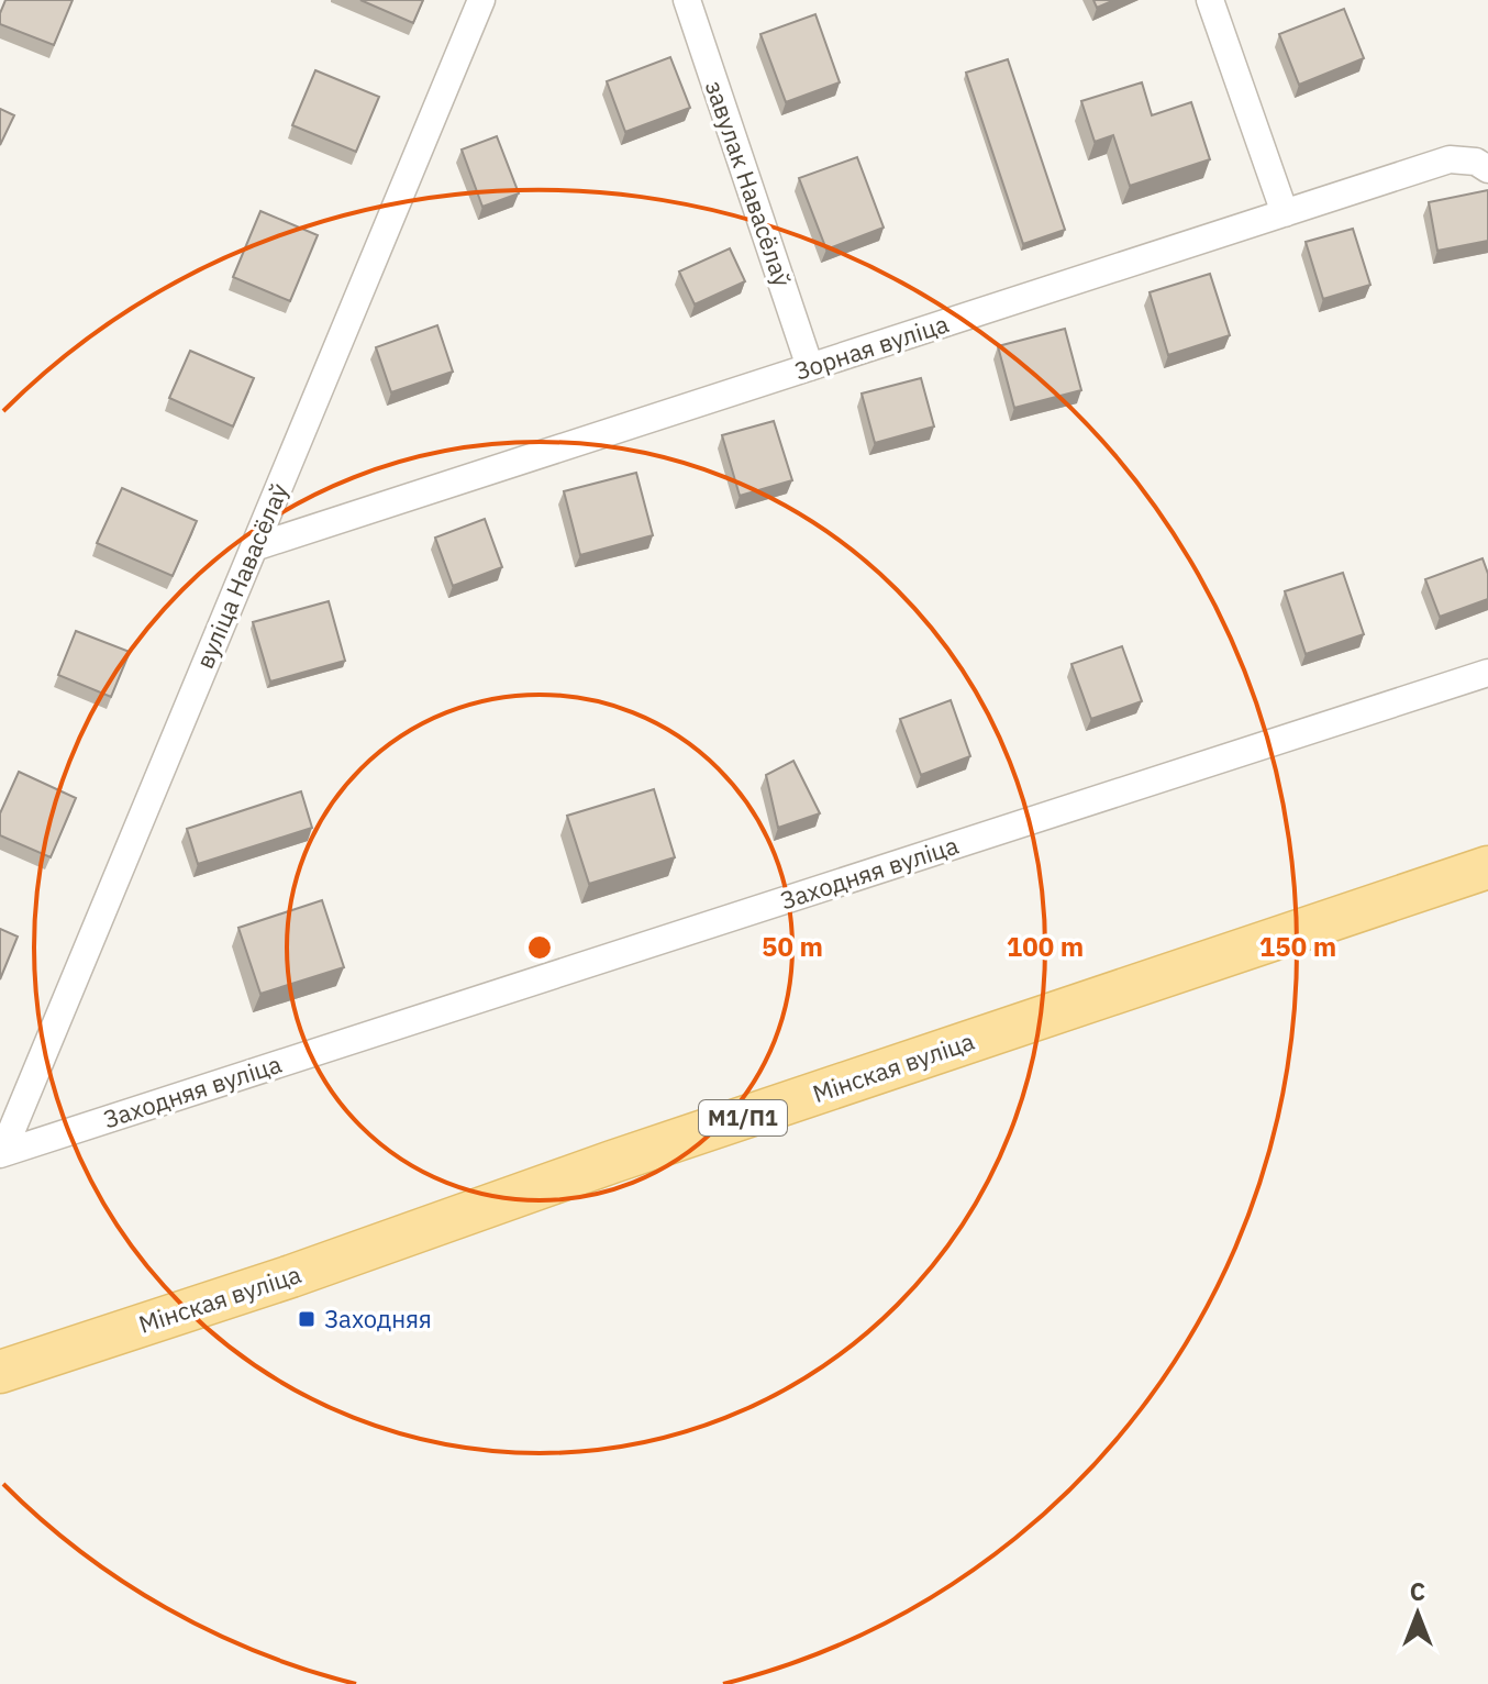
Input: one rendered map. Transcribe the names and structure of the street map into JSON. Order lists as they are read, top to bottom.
{
  "streets": {
    "main road": ["Мінская вуліца", "М1/П1"],
    "street": [
      "завулак Навасёлаў",
      "Зорная вуліца",
      "вуліца Навасёлаў",
      "Заходняя вуліца"
    ]
  },
  "crossings": [
    ["завулак Навасёлаў", "Зорная вуліца"],
    ["Зорная вуліца", "вуліца Навасёлаў"],
    ["вуліца Навасёлаў", "Заходняя вуліца"]
  ],
  "places": {
    "transit": ["Заходняя"]
  },
  "north": "top",
  "rings": ["50 m", "100 m", "150 m"]
}
